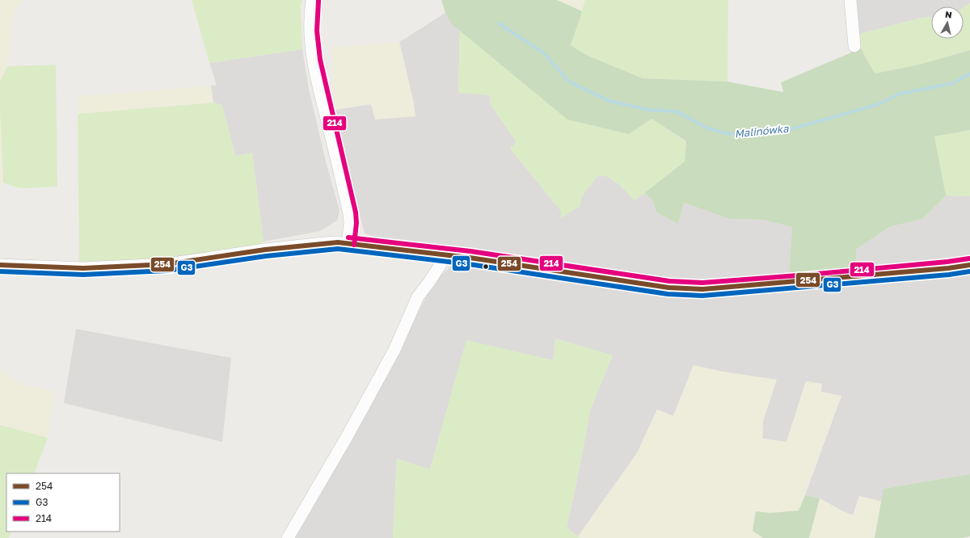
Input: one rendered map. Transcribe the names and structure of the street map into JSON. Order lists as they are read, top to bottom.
{
  "water": ["Malinówka"],
  "lines": ["transit line 214", "transit line 254", "transit line G3"],
  "legend": ["254", "G3", "214"],
  "north": "top"
}
